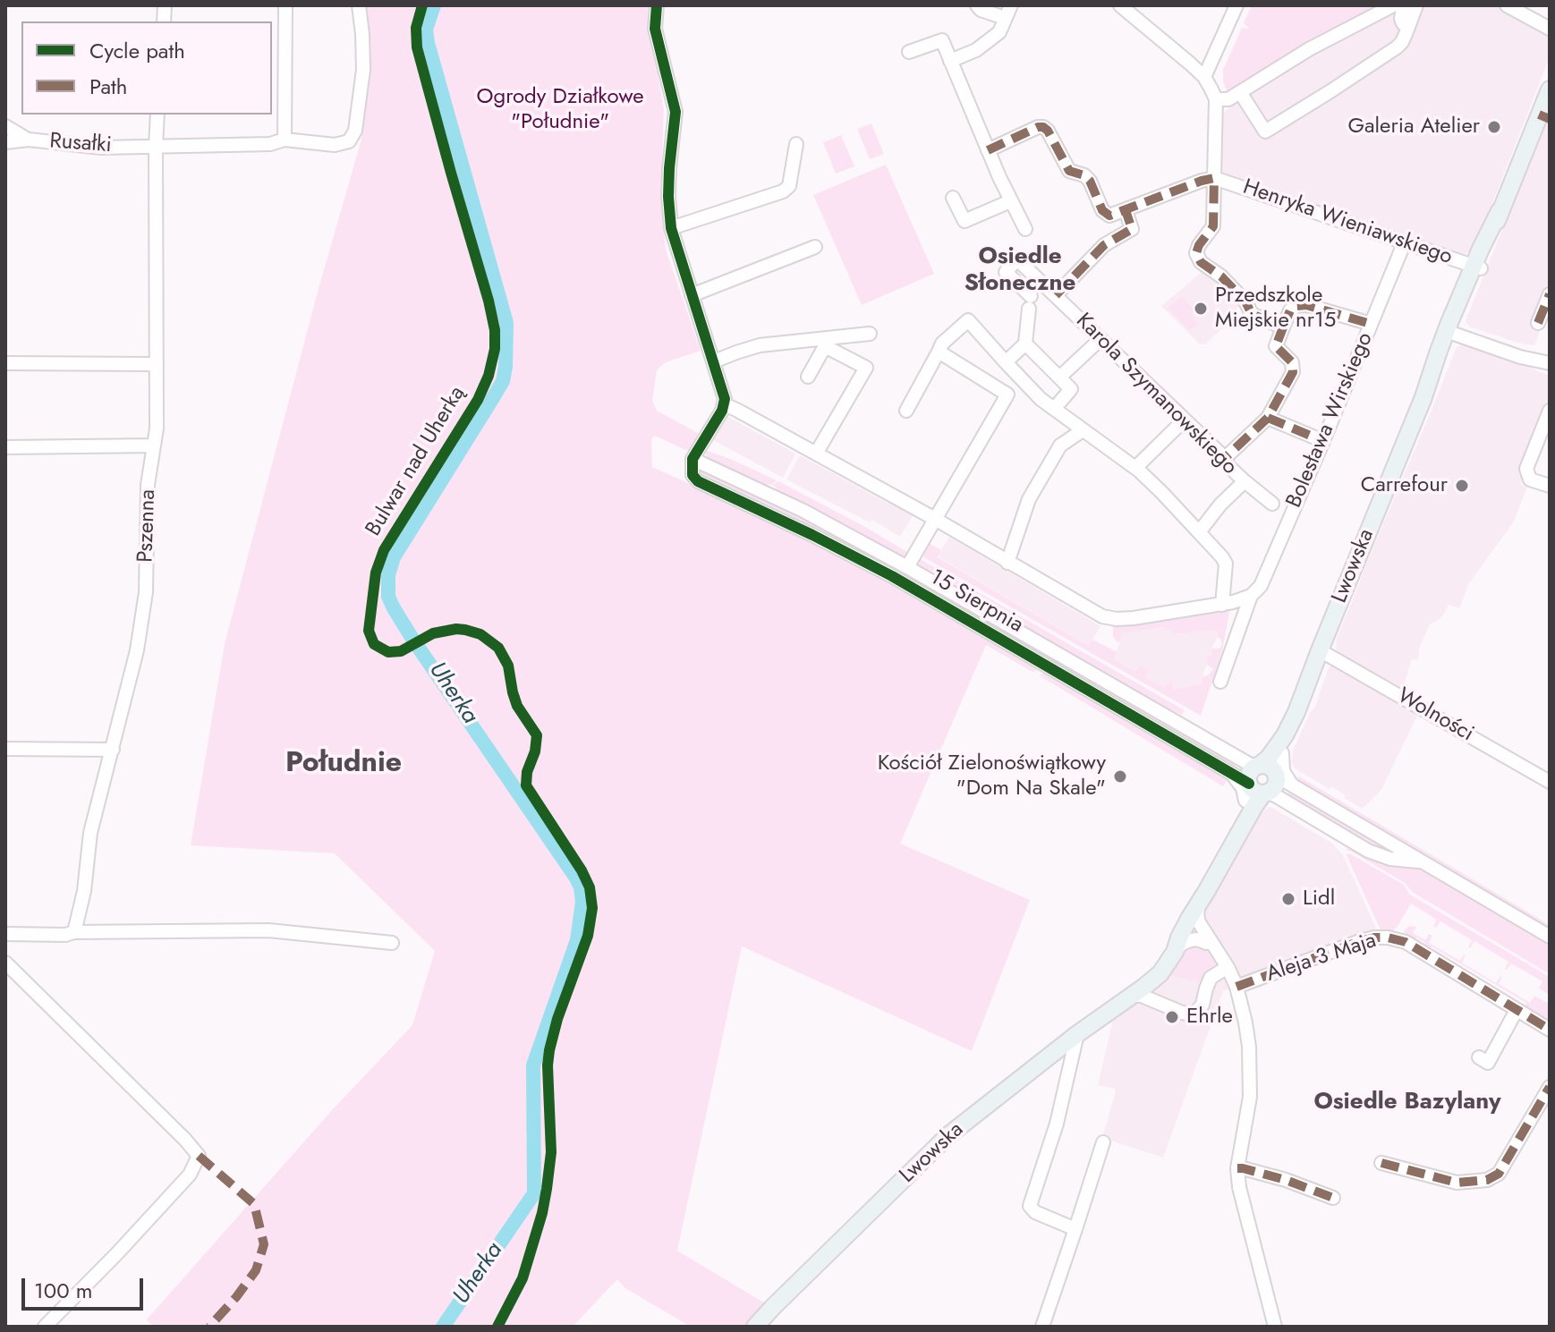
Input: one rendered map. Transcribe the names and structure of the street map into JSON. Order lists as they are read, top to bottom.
{
  "streets": {
    "main road": ["Lwowska"],
    "street": [
      "Rusałki",
      "Henryka Wieniawskiego",
      "Karola Szymanowskiego",
      "Bolesława Wirskiego",
      "Pszenna",
      "15 Sierpnia",
      "Wolności",
      "Aleja 3 Maja"
    ],
    "cycle path": ["Bulwar nad Uherką"]
  },
  "crossings": [
    ["Rusałki", "Pszenna"],
    ["Henryka Wieniawskiego", "Bolesława Wirskiego"],
    ["Henryka Wieniawskiego", "Lwowska"],
    ["Lwowska", "15 Sierpnia"],
    ["Lwowska", "Wolności"]
  ],
  "districts": ["Osiedle Słoneczne", "Południe", "Osiedle Bazylany"],
  "water": ["Uherka"],
  "parks": ["Ogrody Działkowe \"Południe\""],
  "places": [
    "Galeria Atelier",
    "Przedszkole Miejskie nr15",
    "Carrefour",
    "Kościół Zielonoświątkowy \"Dom Na Skale\"",
    "Lidl",
    "Ehrle"
  ],
  "legend": ["Cycle path", "Path"],
  "scale_bar": "100 m"
}
